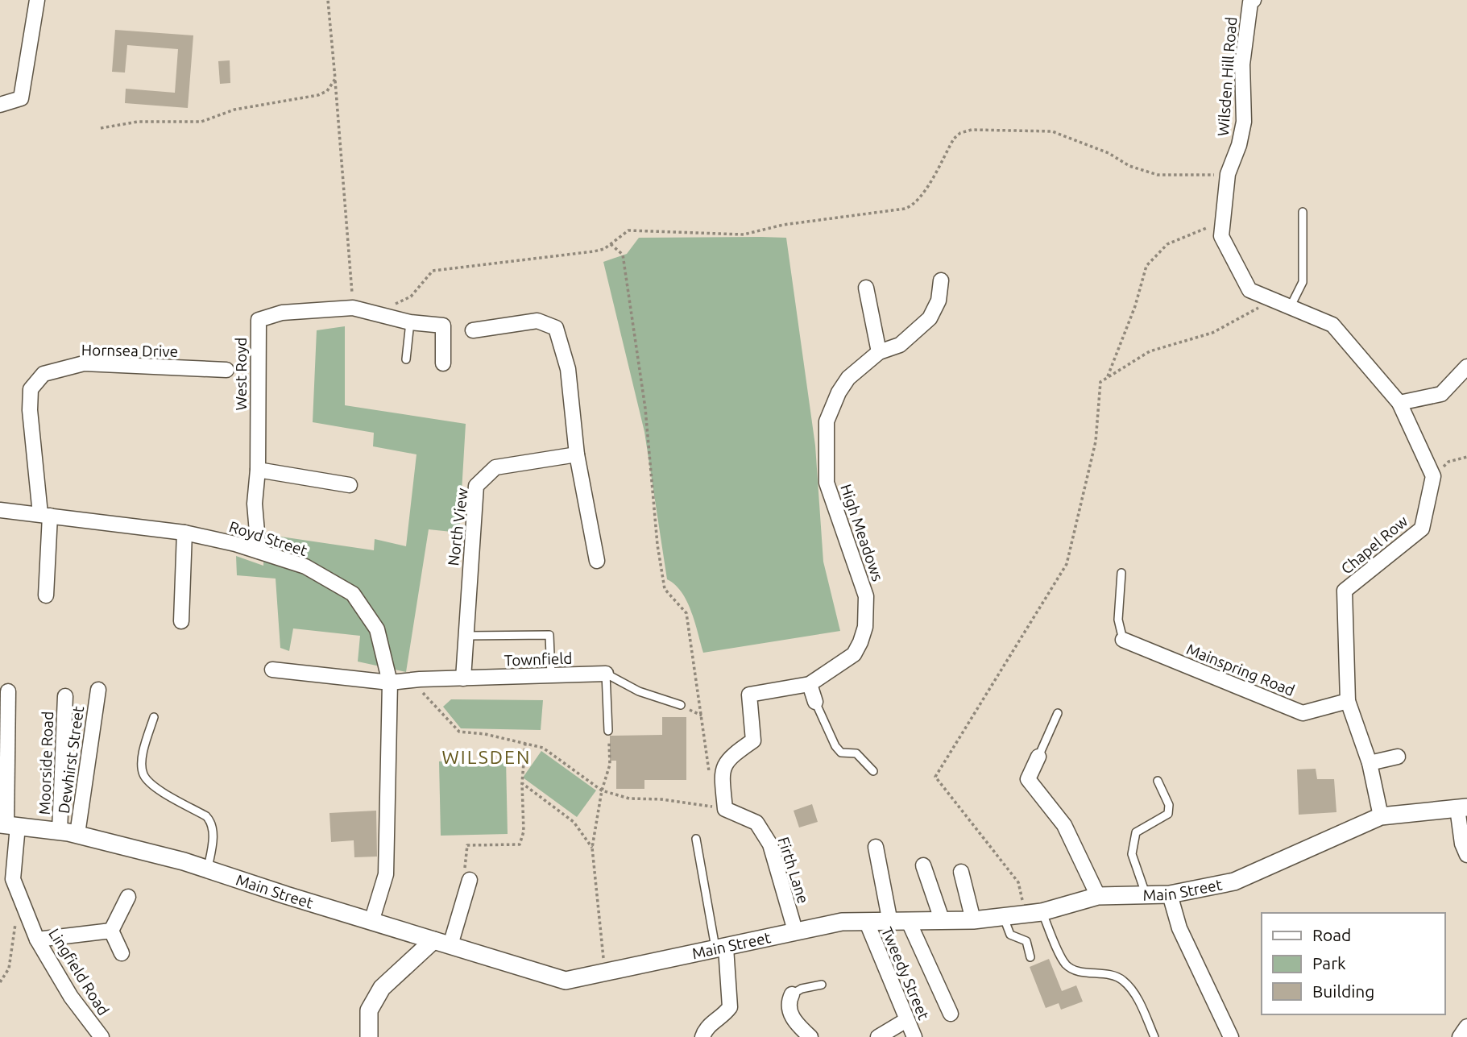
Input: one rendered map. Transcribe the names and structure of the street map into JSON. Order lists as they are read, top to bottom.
{
  "streets": {
    "street": [
      "Wilsden Hill Road",
      "Hornsea Drive",
      "West Royd",
      "North View",
      "High Meadows",
      "Royd Street",
      "Chapel Row",
      "Townfield",
      "Mainspring Road",
      "Dewhirst Street",
      "Moorside Road",
      "Firth Lane",
      "Main Street",
      "Lingfield Road",
      "Tweedy Street"
    ]
  },
  "crossings": [
    ["Hornsea Drive", "Royd Street"],
    ["West Royd", "Royd Street"],
    ["North View", "Townfield"],
    ["Royd Street", "Townfield"],
    ["Royd Street", "Main Street"],
    ["Chapel Row", "Mainspring Road"],
    ["Chapel Row", "Main Street"],
    ["Dewhirst Street", "Main Street"],
    ["Moorside Road", "Main Street"],
    ["Firth Lane", "Main Street"],
    ["Main Street", "Lingfield Road"],
    ["Main Street", "Tweedy Street"]
  ],
  "districts": ["WILSDEN"],
  "legend": ["Road", "Park", "Building"]
}
